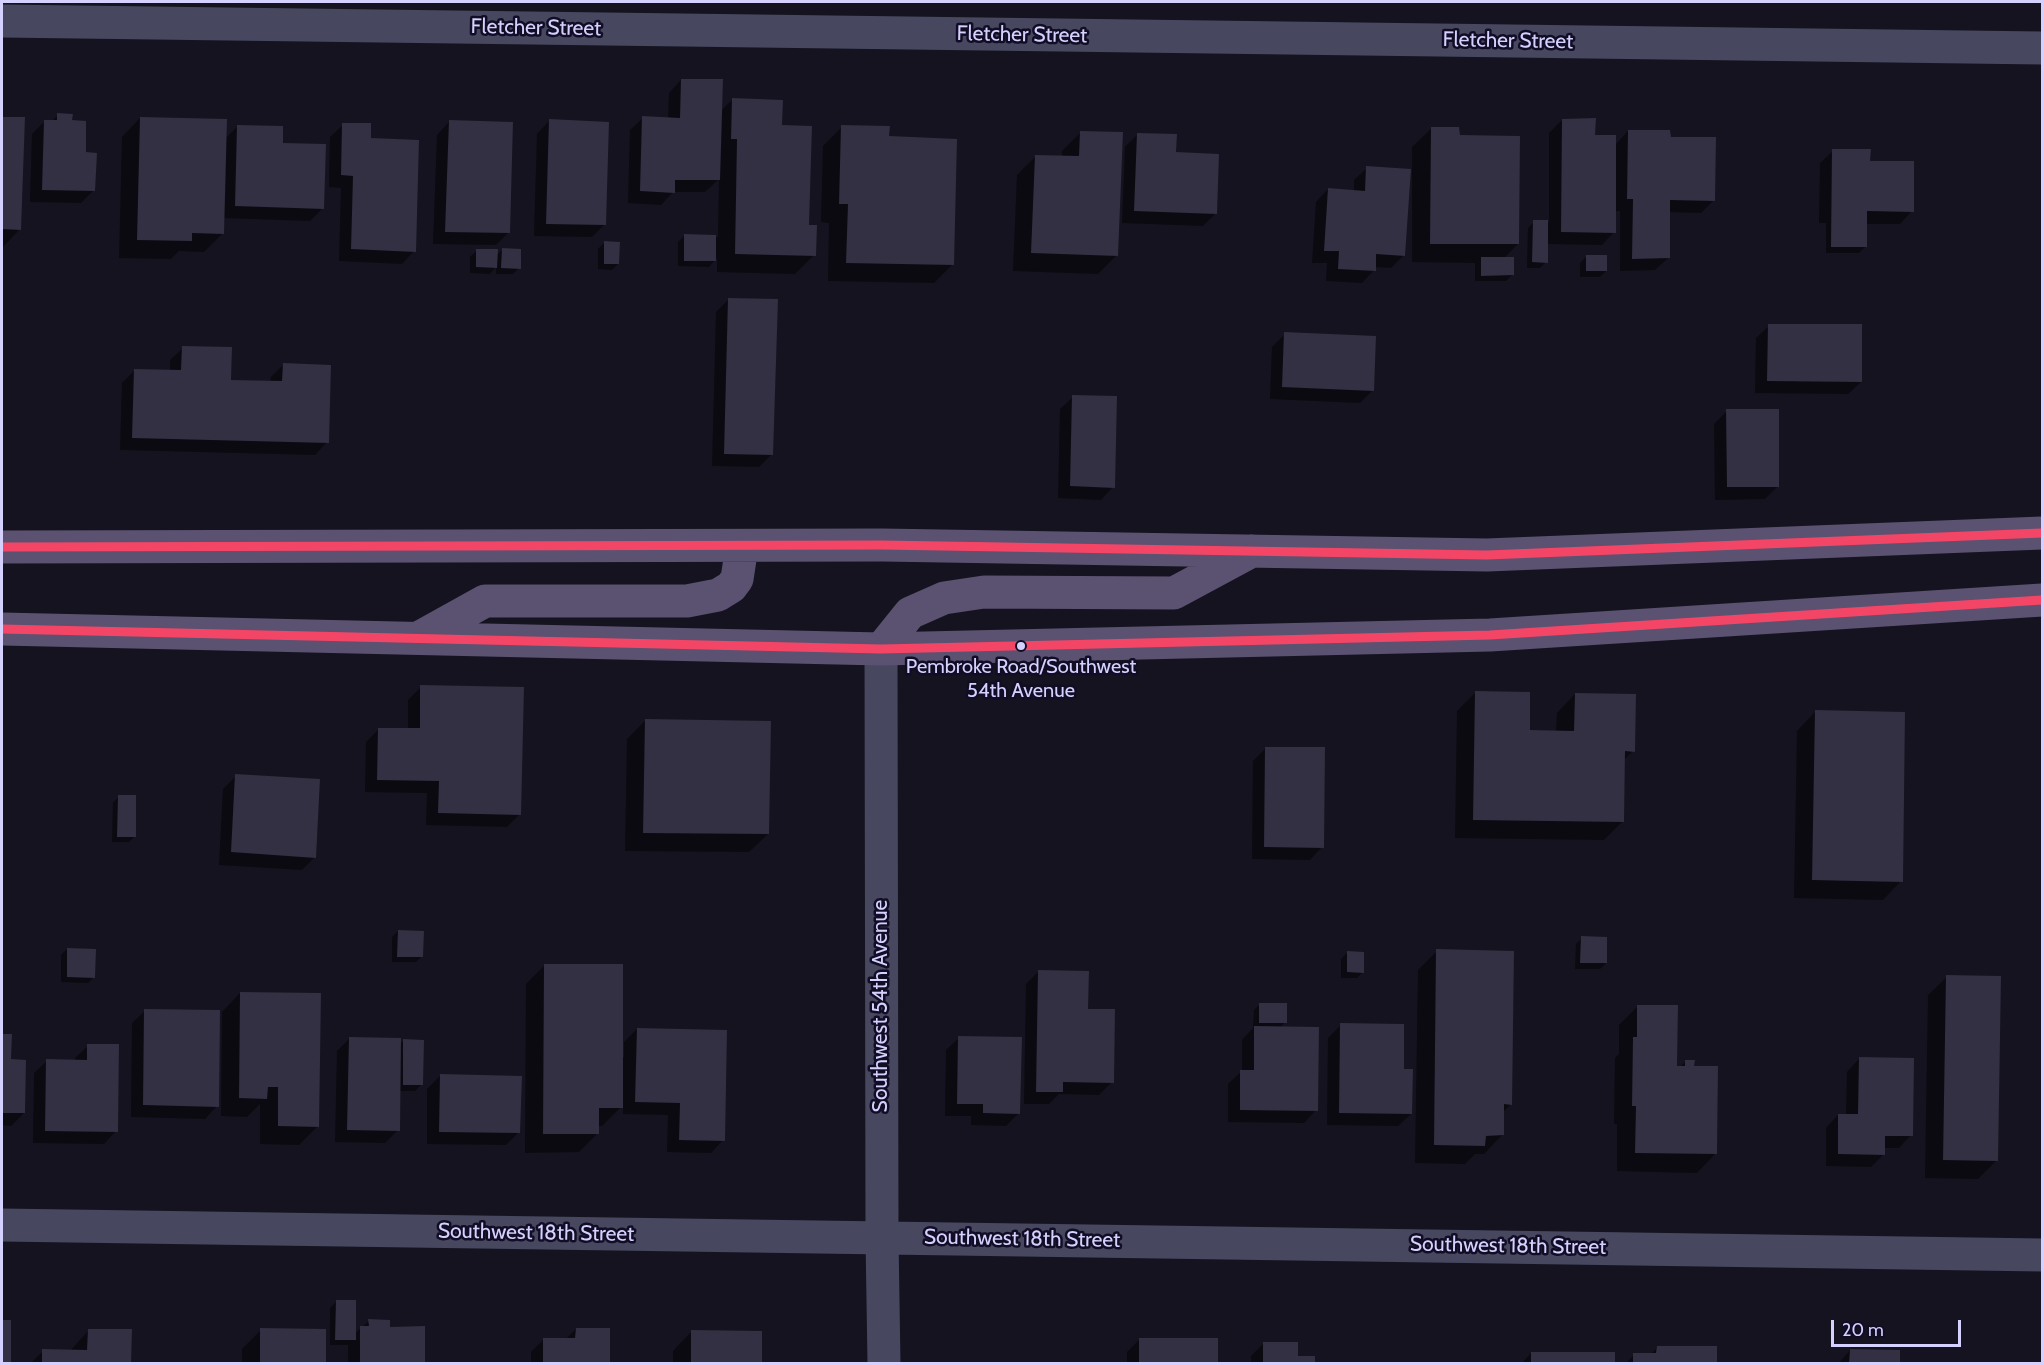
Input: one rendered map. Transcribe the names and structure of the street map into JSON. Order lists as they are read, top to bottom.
{
  "streets": {
    "street": ["Fletcher Street", "Southwest 54th Avenue", "Southwest 18th Street"]
  },
  "crossings": [
    ["Southwest 54th Avenue", "Southwest 18th Street"]
  ],
  "places": ["Pembroke Road/Southwest 54th Avenue"],
  "scale_bar": "20 m"
}
